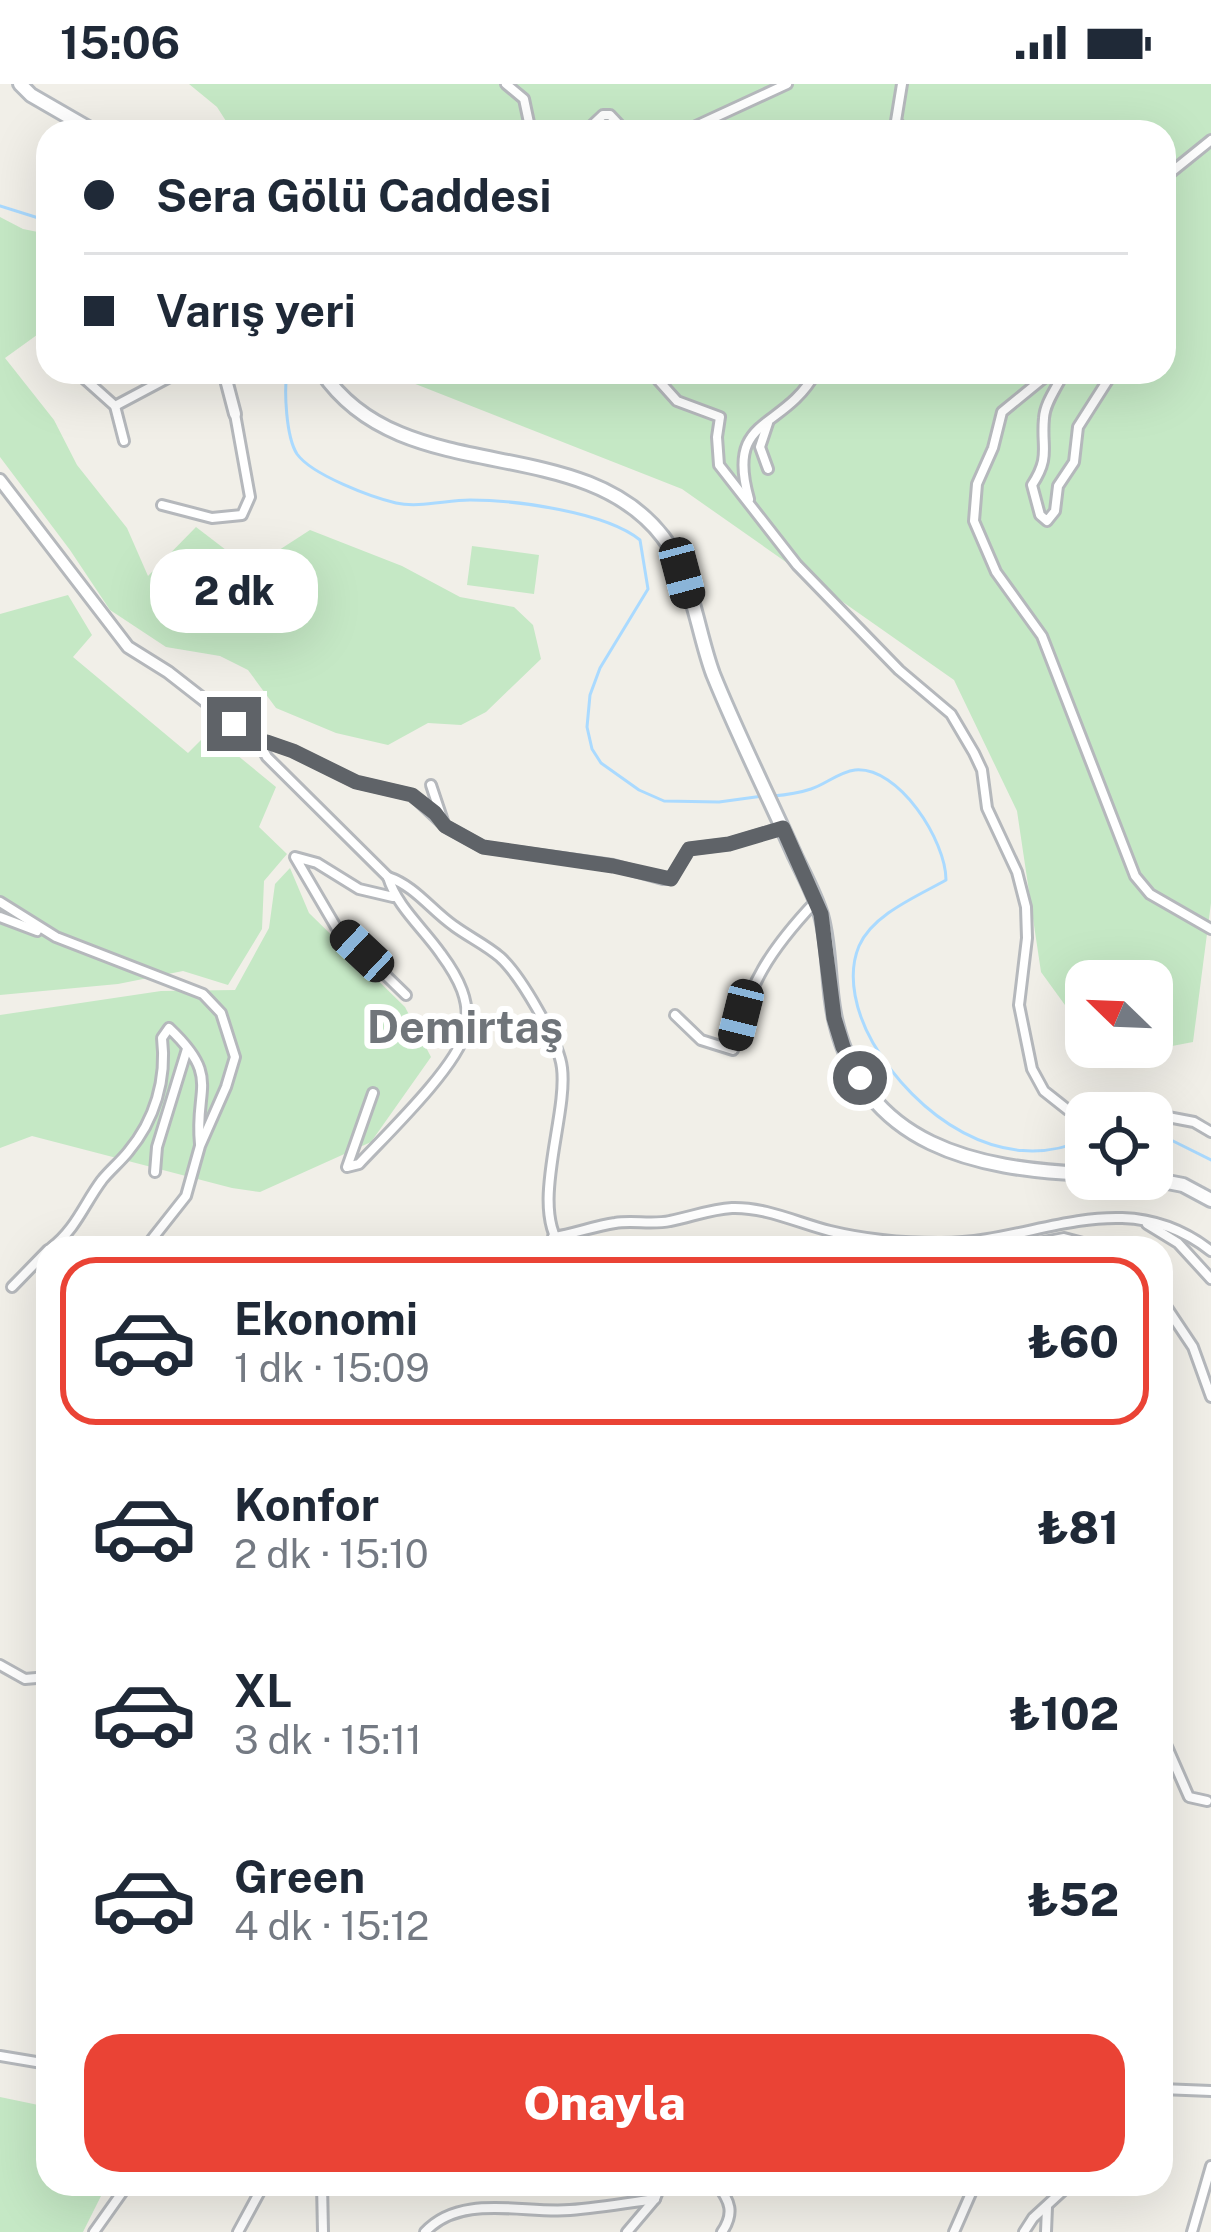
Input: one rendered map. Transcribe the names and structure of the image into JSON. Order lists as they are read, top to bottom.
{
  "districts": ["Demirtaş"],
  "north": "top left",
  "page": {
    "status": "15:06",
    "banner": ["Sera Gölü Caddesi", "Varış yeri"],
    "bubble": "2 dk",
    "list": [
      {
        "name": "Ekonomi",
        "note": "1 dk · 15:09",
        "value": "₺60"
      },
      {
        "name": "Konfor",
        "note": "2 dk · 15:10",
        "value": "₺81"
      },
      {
        "name": "XL",
        "note": "3 dk · 15:11",
        "value": "₺102"
      },
      {
        "name": "Green",
        "note": "4 dk · 15:12",
        "value": "₺52"
      }
    ],
    "buttons": "Onayla"
  }
}
